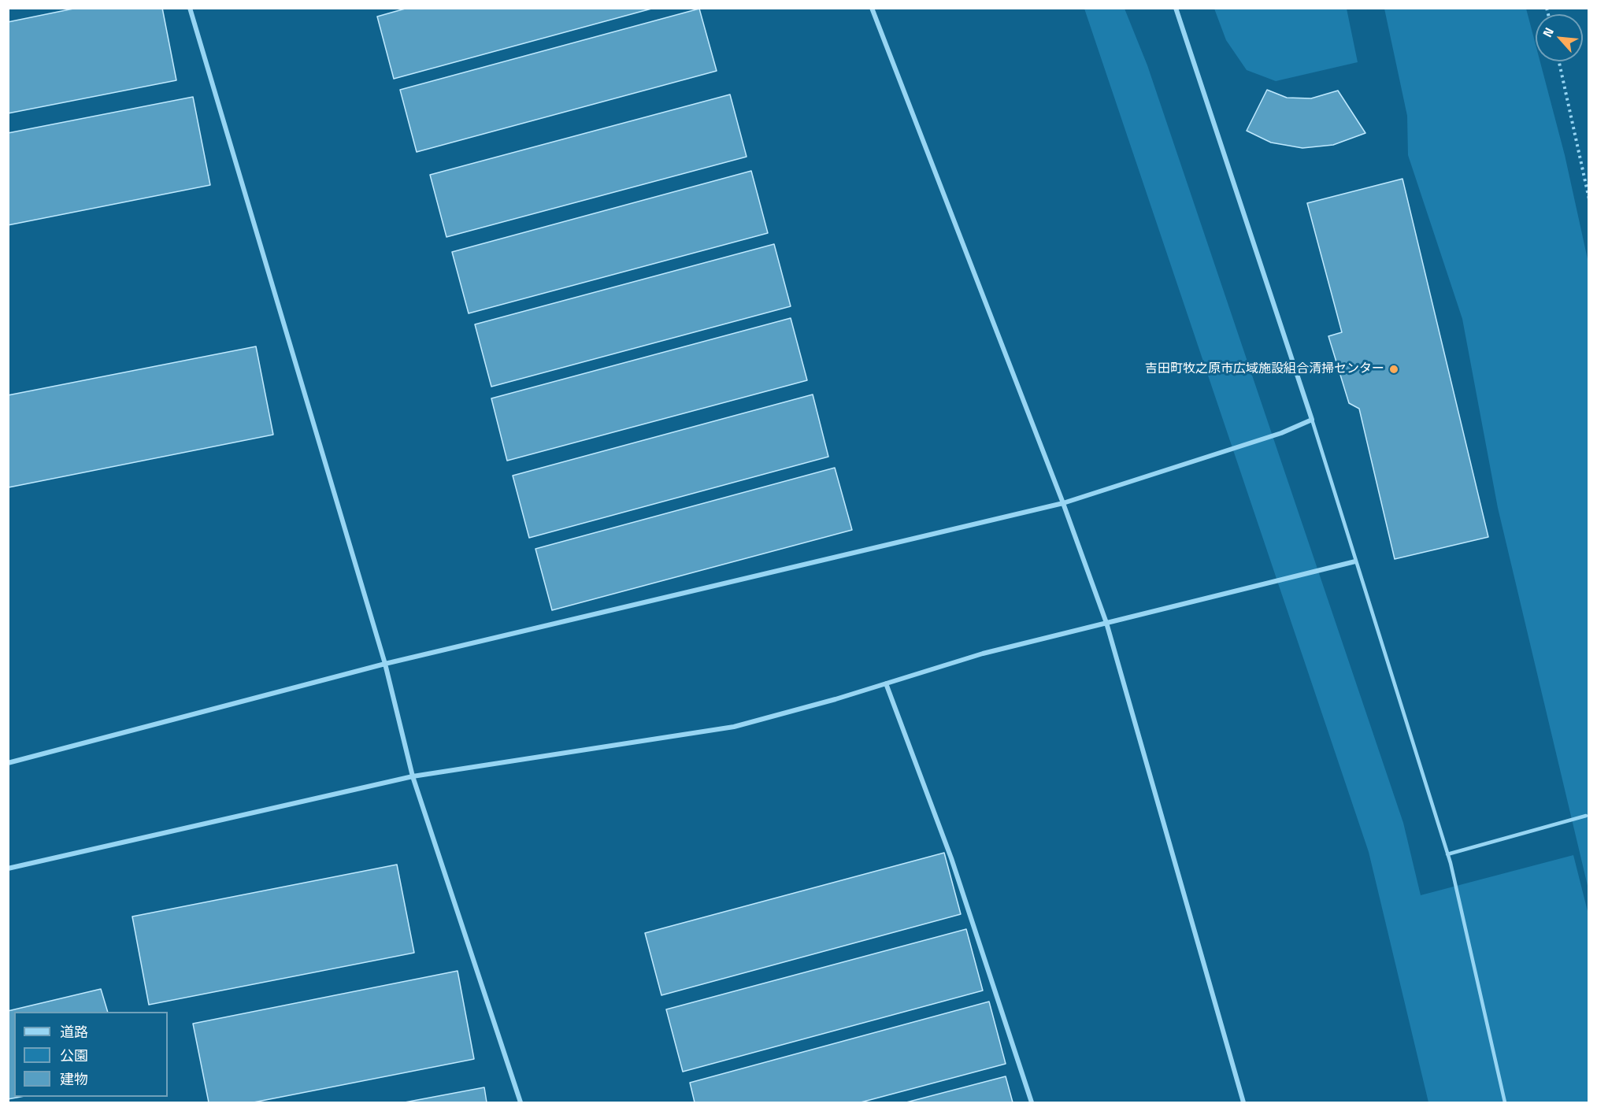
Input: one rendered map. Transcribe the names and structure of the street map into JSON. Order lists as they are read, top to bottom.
{
  "places": ["吉田町牧之原市広域施設組合清掃センター"],
  "legend": ["道路", "公園", "建物"],
  "north": "top left"
}
